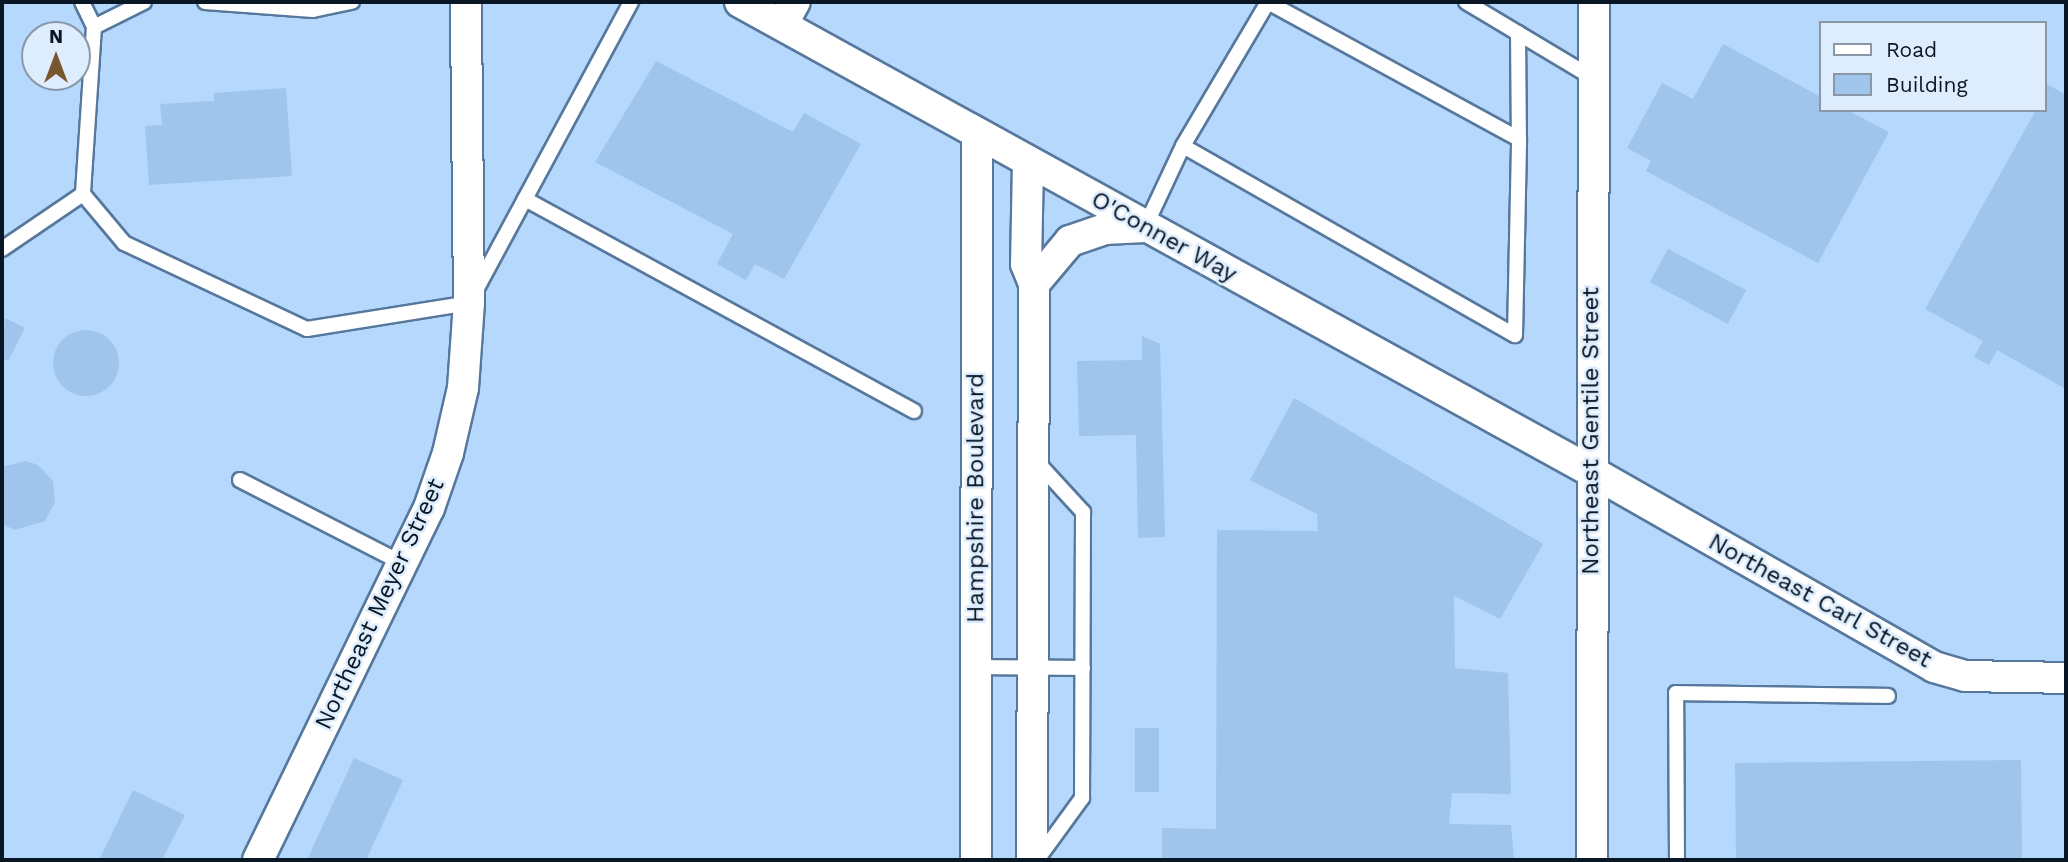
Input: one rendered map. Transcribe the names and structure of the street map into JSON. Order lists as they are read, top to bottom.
{
  "streets": {
    "street": [
      "O'Conner Way",
      "Northeast Gentile Street",
      "Hampshire Boulevard",
      "Northeast Carl Street",
      "Northeast Meyer Street"
    ]
  },
  "crossings": [
    ["O'Conner Way", "Northeast Gentile Street"],
    ["O'Conner Way", "Hampshire Boulevard"],
    ["O'Conner Way", "Northeast Carl Street"],
    ["Northeast Gentile Street", "Northeast Carl Street"]
  ],
  "legend": ["Road", "Building"],
  "north": "top"
}
